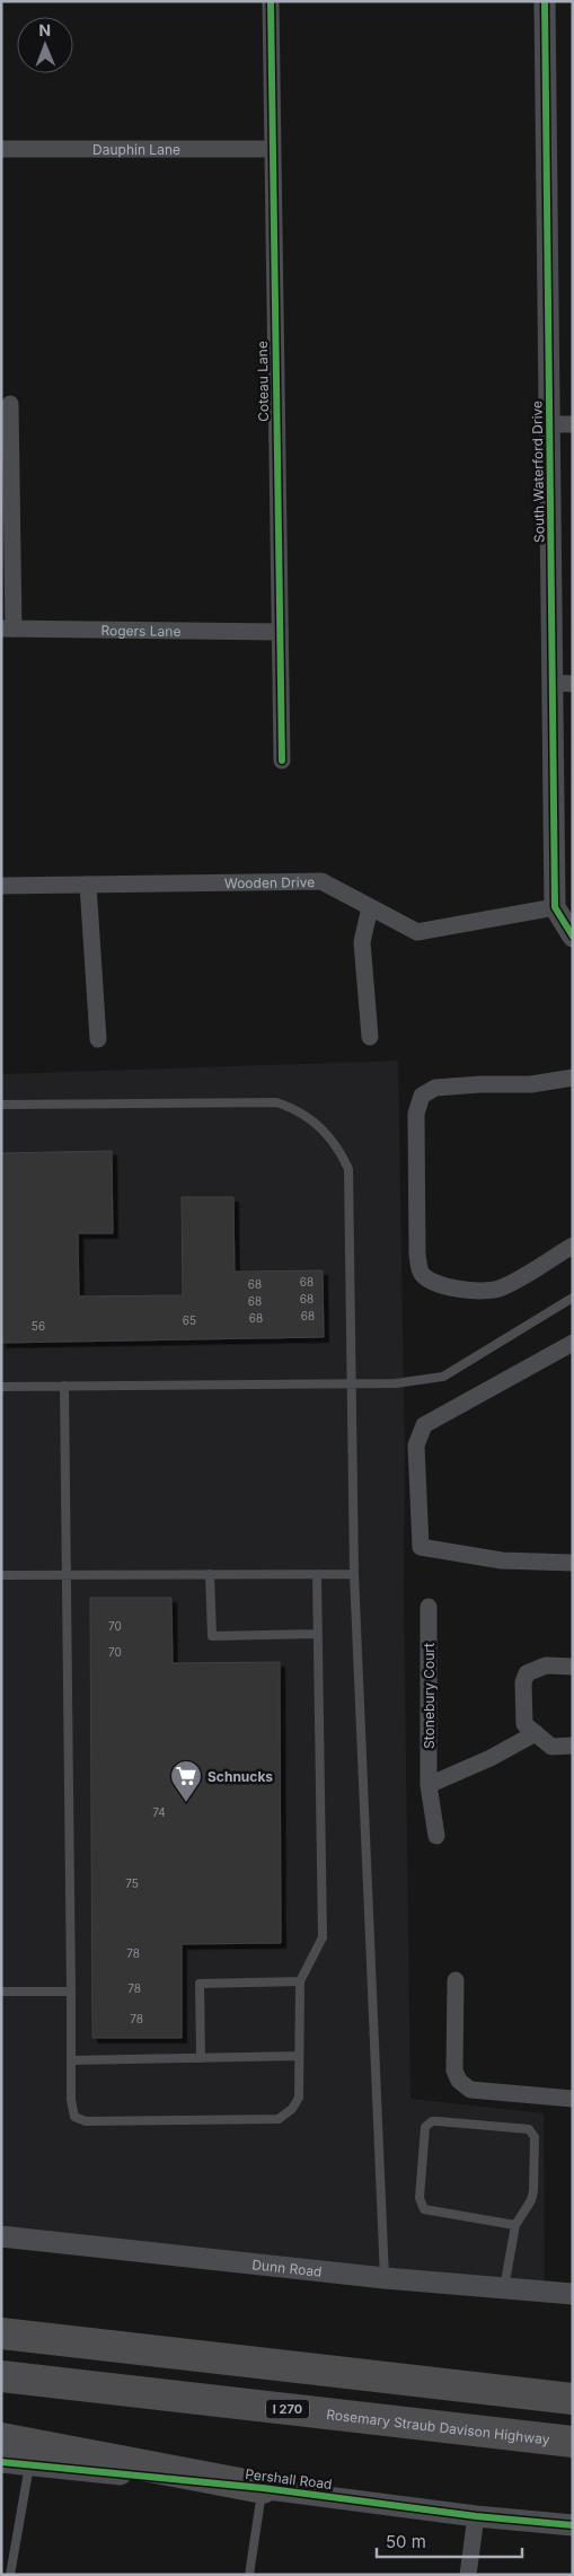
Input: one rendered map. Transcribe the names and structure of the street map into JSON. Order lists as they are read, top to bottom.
{
  "streets": {
    "highway": ["I 270", "Rosemary Straub Davison Highway"],
    "street": [
      "Dauphin Lane",
      "Coteau Lane",
      "South Waterford Drive",
      "Rogers Lane",
      "Wooden Drive",
      "Stonebury Court",
      "Dunn Road",
      "Pershall Road"
    ]
  },
  "crossings": [
    ["Dauphin Lane", "Coteau Lane"],
    ["Coteau Lane", "Rogers Lane"],
    ["South Waterford Drive", "Wooden Drive"]
  ],
  "places": {
    "supermarket": ["Schnucks"]
  },
  "house_numbers": [
    "68",
    "68",
    "68",
    "68",
    "68",
    "68",
    "65",
    "56",
    "70",
    "70",
    "74",
    "75",
    "78",
    "78",
    "78"
  ],
  "scale_bar": "50 m",
  "north": "top"
}
